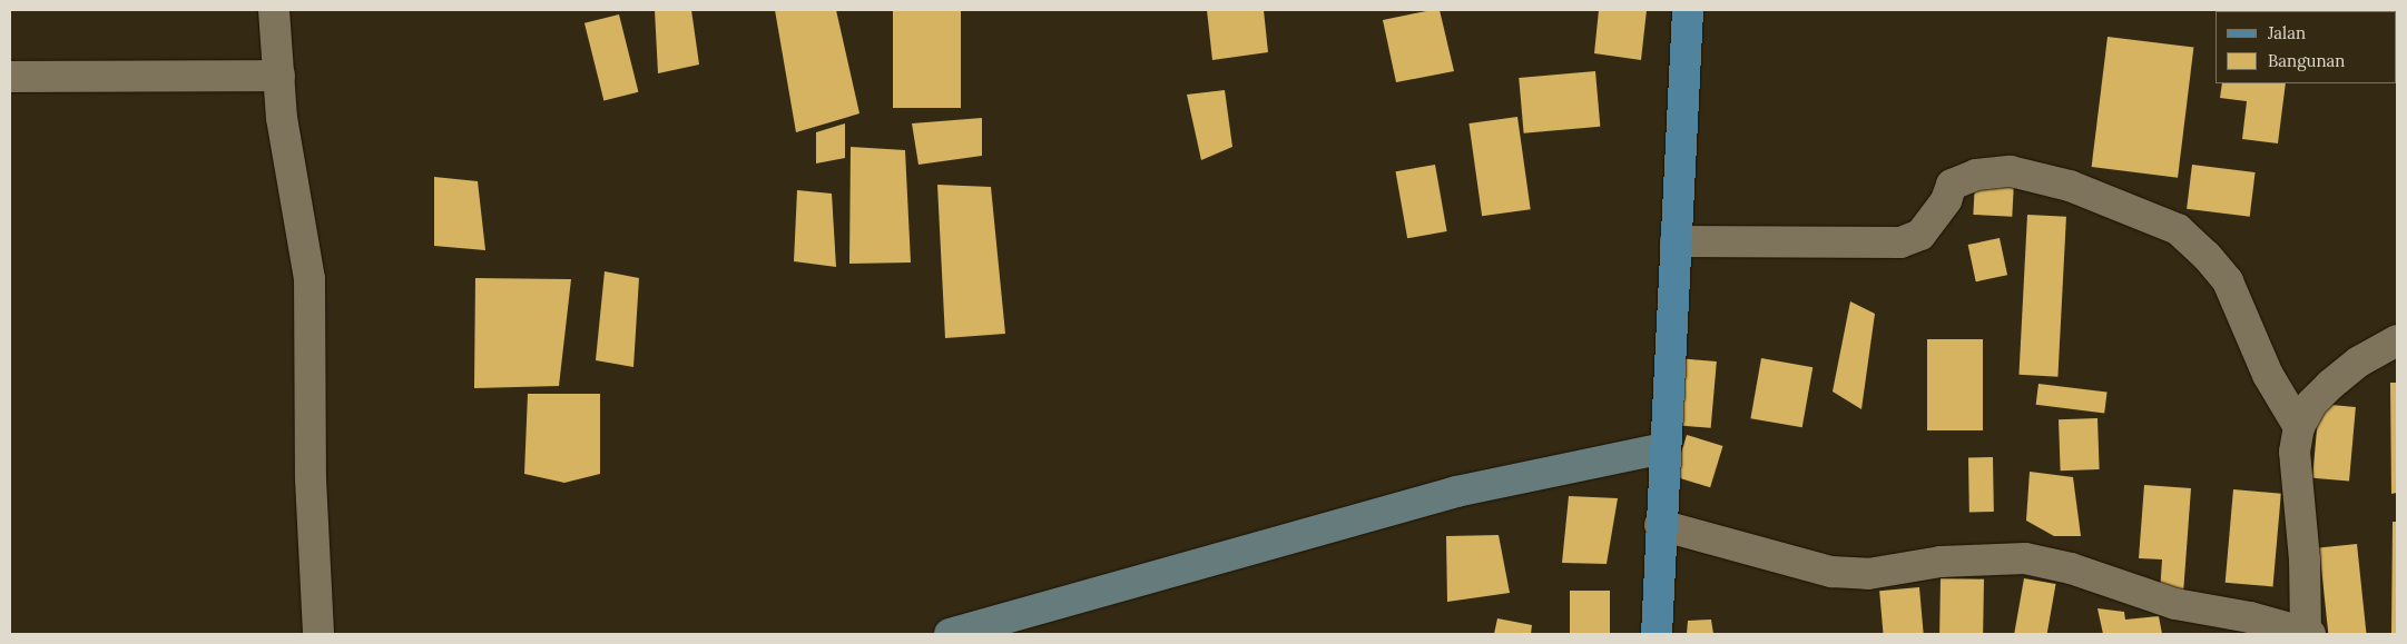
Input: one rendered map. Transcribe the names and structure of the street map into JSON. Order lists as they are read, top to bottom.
{
  "legend": ["Jalan", "Bangunan"]
}
